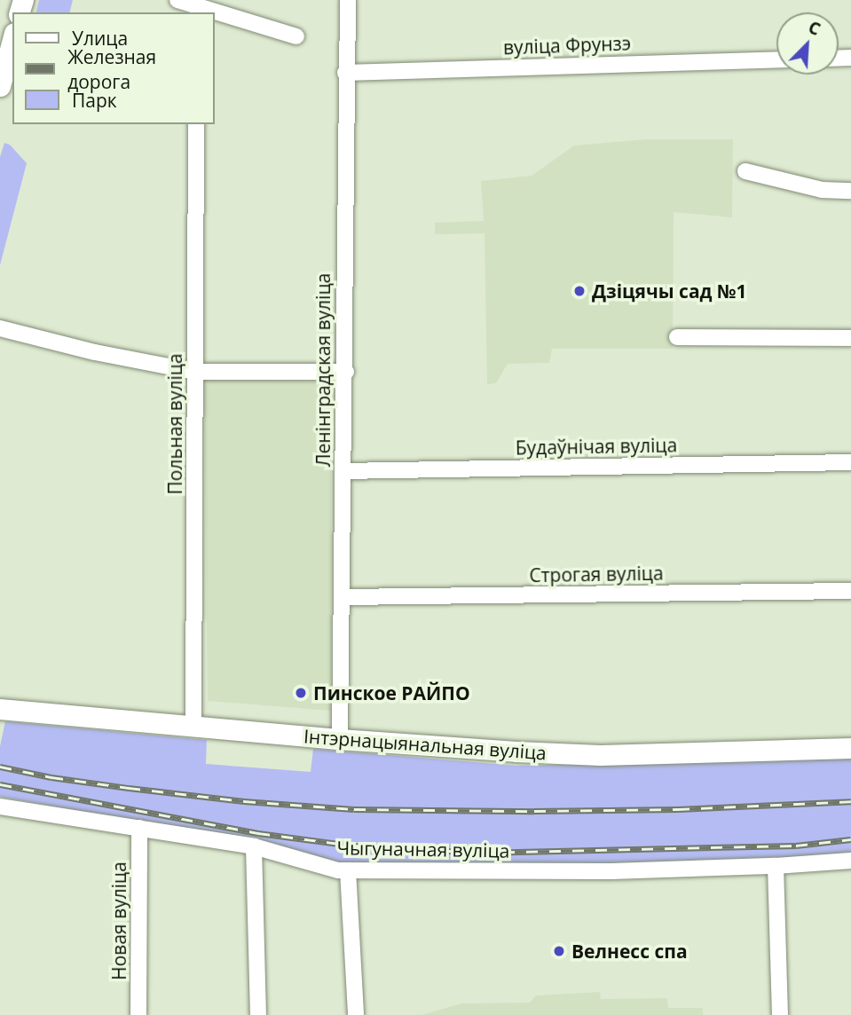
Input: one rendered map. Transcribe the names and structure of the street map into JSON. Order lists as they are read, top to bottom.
{
  "streets": {
    "main road": ["Інтэрнацыянальная вуліца"],
    "street": [
      "вуліца Фрунзэ",
      "Ленінградская вуліца",
      "Польная вуліца",
      "Будаўнічая вуліца",
      "Строгая вуліца",
      "Чыгуначная вуліца",
      "Новая вуліца"
    ]
  },
  "crossings": [
    ["вуліца Фрунзэ", "Ленінградская вуліца"],
    ["Ленінградская вуліца", "Будаўнічая вуліца"],
    ["Ленінградская вуліца", "Строгая вуліца"],
    ["Ленінградская вуліца", "Інтэрнацыянальная вуліца"],
    ["Польная вуліца", "Інтэрнацыянальная вуліца"],
    ["Чыгуначная вуліца", "Новая вуліца"]
  ],
  "places": ["Дзіцячы сад №1", "Пинское РАЙПО", "Велнесс спа"],
  "legend": ["Улица", "Железная дорога", "Парк"],
  "north": "top right"
}
